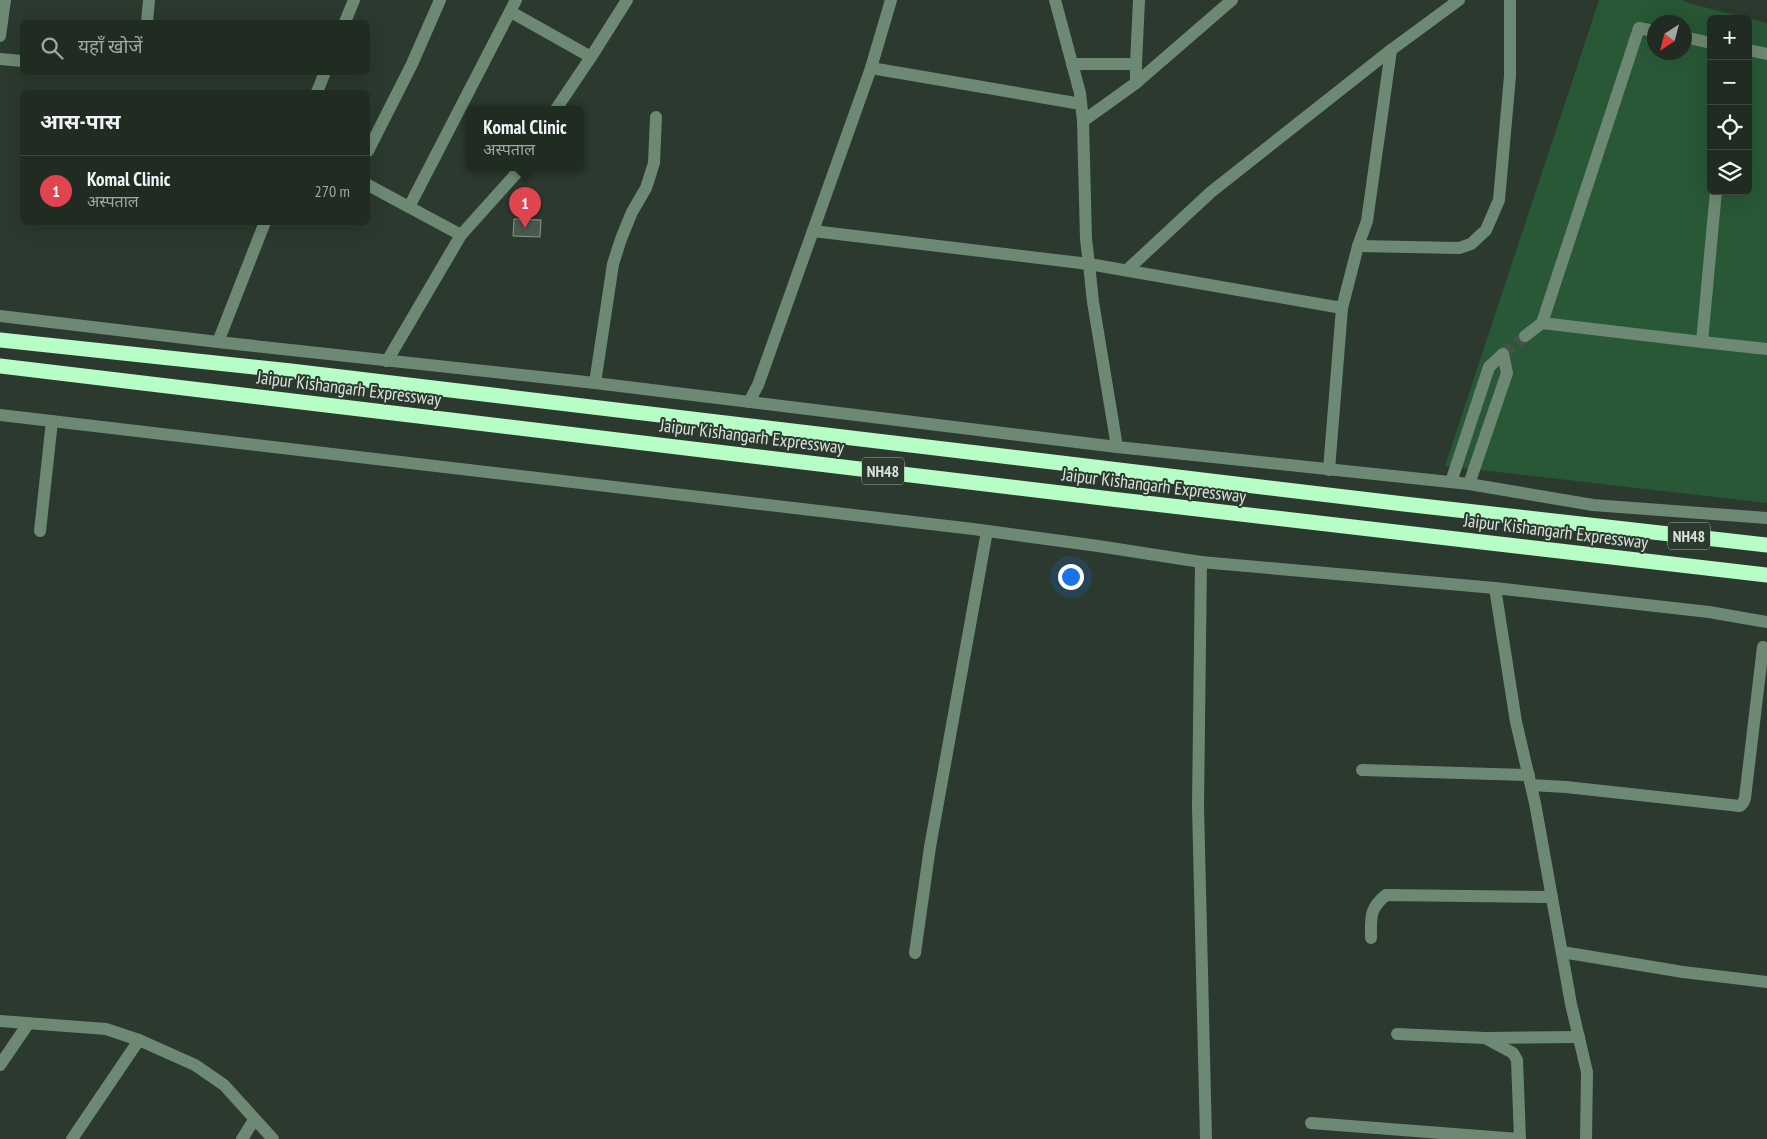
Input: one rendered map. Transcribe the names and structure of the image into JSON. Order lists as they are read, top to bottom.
{
  "streets": {
    "highway": ["Jaipur Kishangarh Expressway", "NH48"]
  },
  "north": "bottom left",
  "page": {
    "map_buttons": ["+", "−"],
    "search": "यहाँ खोजें",
    "heading": "आस-पास",
    "popup": ["Komal Clinic", "अस्पताल"],
    "list": [
      {
        "mark": "1",
        "name": "Komal Clinic",
        "note": "अस्पताल",
        "value": "270 m"
      }
    ],
    "pins": "1"
  }
}
